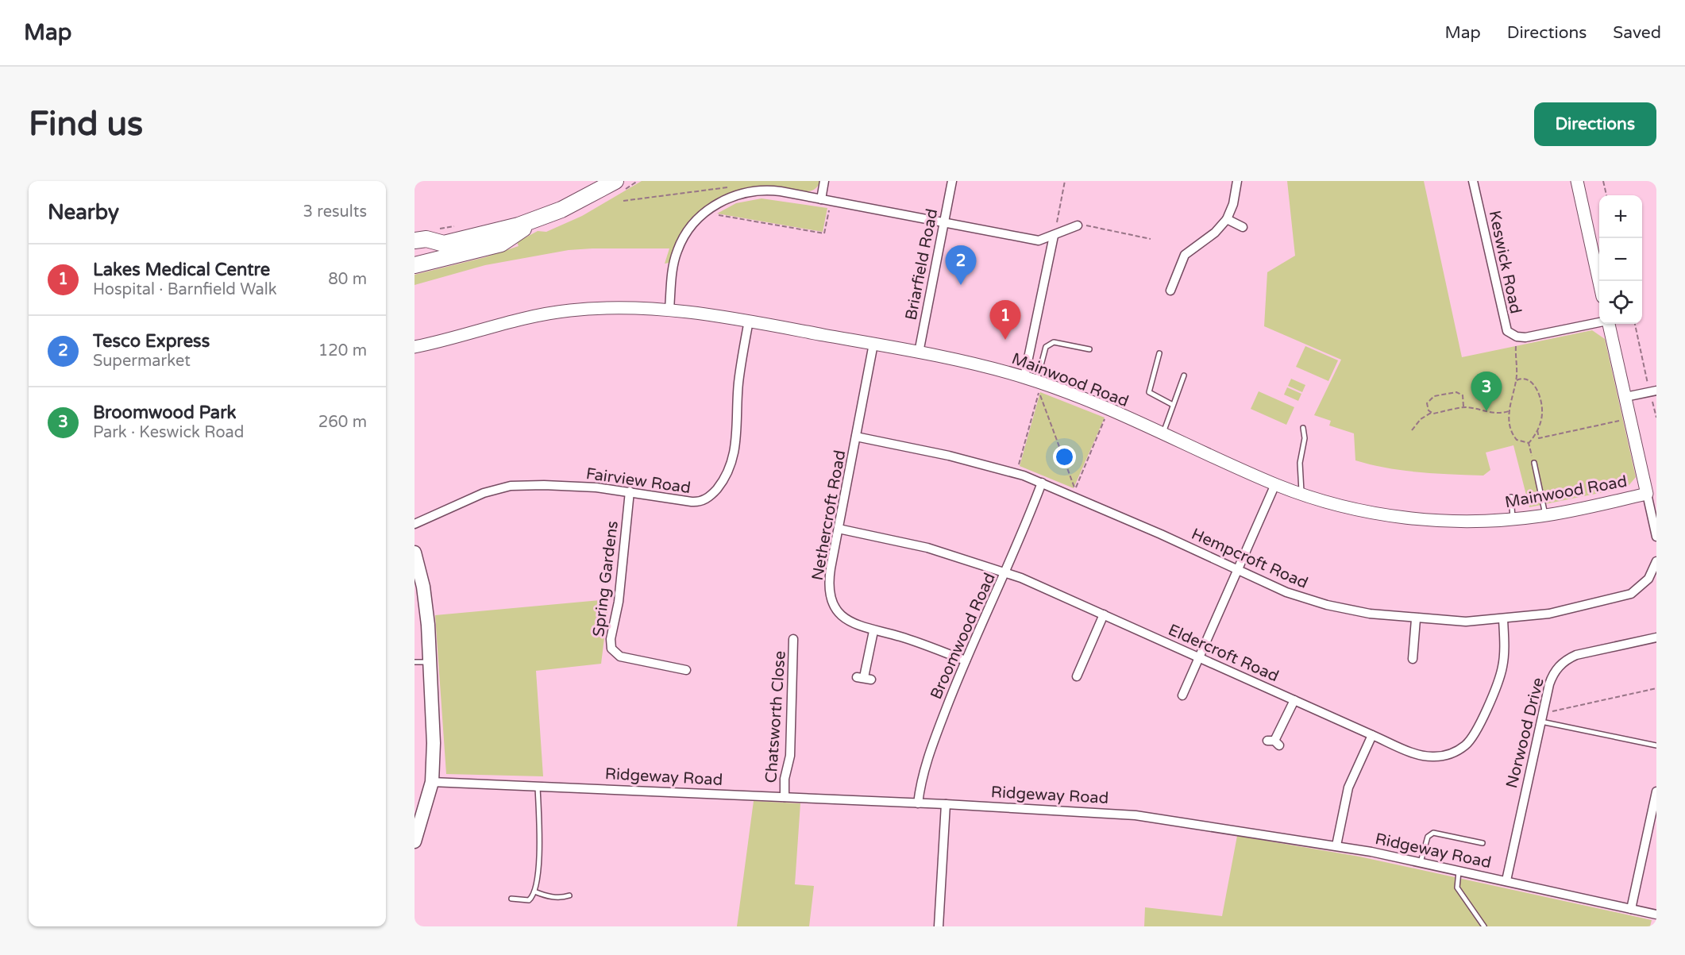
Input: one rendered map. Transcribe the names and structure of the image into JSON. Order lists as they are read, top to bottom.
{
  "streets": {
    "street": [
      "Keswick Road",
      "Briarfield Road",
      "Mainwood Road",
      "Fairview Road",
      "Nethercroft Road",
      "Hempcroft Road",
      "Spring Gardens",
      "Broomwood Road",
      "Eldercroft Road",
      "Chatsworth Close",
      "Norwood Drive",
      "Ridgeway Road"
    ]
  },
  "crossings": [
    ["Briarfield Road", "Mainwood Road"],
    ["Mainwood Road", "Fairview Road"],
    ["Mainwood Road", "Nethercroft Road"],
    ["Fairview Road", "Spring Gardens"],
    ["Nethercroft Road", "Hempcroft Road"],
    ["Nethercroft Road", "Broomwood Road"],
    ["Nethercroft Road", "Eldercroft Road"],
    ["Hempcroft Road", "Broomwood Road"],
    ["Hempcroft Road", "Eldercroft Road"],
    ["Broomwood Road", "Eldercroft Road"],
    ["Broomwood Road", "Ridgeway Road"],
    ["Chatsworth Close", "Ridgeway Road"],
    ["Norwood Drive", "Ridgeway Road"]
  ],
  "page": {
    "header": "Map",
    "nav": ["Map", "Directions", "Saved"],
    "buttons": "Directions",
    "title": "Find us",
    "heading": ["Nearby", "3 results"],
    "map_buttons": ["+", "−"],
    "list": [
      {
        "mark": "1",
        "name": "Lakes Medical Centre",
        "note": "Hospital · Barnfield Walk",
        "value": "80 m"
      },
      {
        "mark": "2",
        "name": "Tesco Express",
        "note": "Supermarket",
        "value": "120 m"
      },
      {
        "mark": "3",
        "name": "Broomwood Park",
        "note": "Park · Keswick Road",
        "value": "260 m"
      }
    ],
    "pins": ["2", "1", "3"]
  }
}
